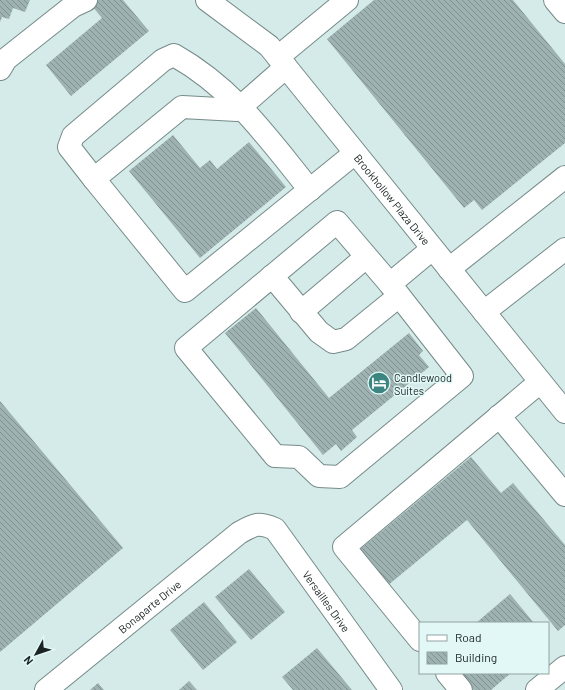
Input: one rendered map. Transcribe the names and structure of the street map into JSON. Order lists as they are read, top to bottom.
{
  "streets": {
    "street": ["Brookhollow Plaza Drive", "Versailles Drive", "Bonaparte Drive"]
  },
  "crossings": [
    ["Versailles Drive", "Bonaparte Drive"]
  ],
  "places": {
    "hotel": ["Candlewood Suites"]
  },
  "legend": ["Road", "Building"],
  "north": "bottom left"
}
